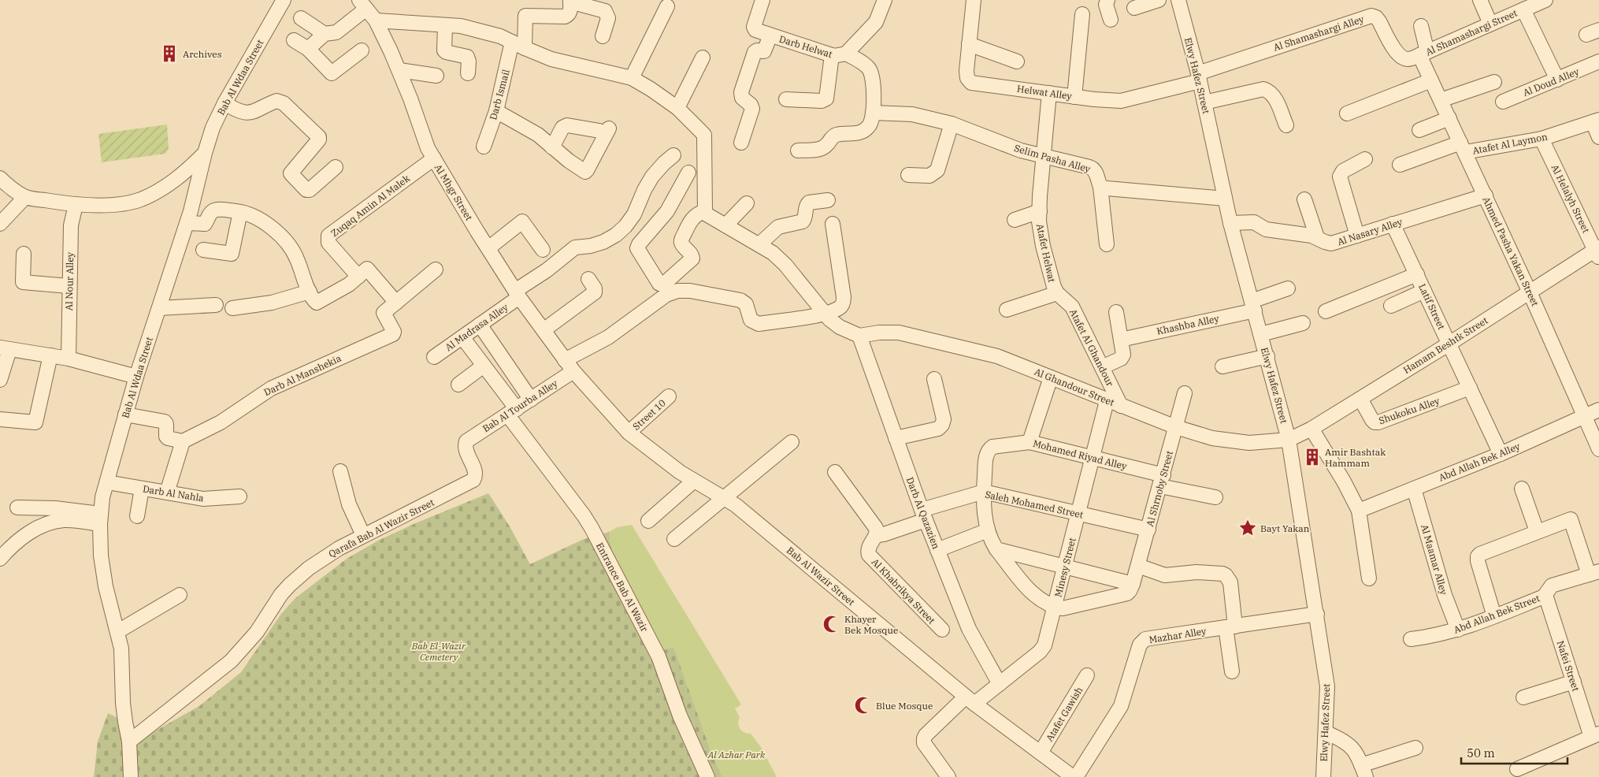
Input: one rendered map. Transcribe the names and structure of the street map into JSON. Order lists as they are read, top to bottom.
{
  "streets": {
    "street": [
      "Al Shamashargi Street",
      "Al Shamashargi Alley",
      "Darb Helwat",
      "Elwy Hafez Street",
      "Bab Al Wdaa Street",
      "Al Doud Alley",
      "Helwat Alley",
      "Darb Ismail",
      "Atafet Al Laymon",
      "Selim Pasha Alley",
      "Al Mhgr Street",
      "Al Helalyh Street",
      "Zuqaq Amin Al Malek",
      "Al Nasary Alley",
      "Ahmed Pasha Yakan Street",
      "Atafet Helwat",
      "Al Nour Alley",
      "Latif Street",
      "Khashba Alley",
      "Al Madrasa Alley",
      "Hamam Beshtk Street",
      "Atafet Al Ghandour",
      "Darb Al Manshekia",
      "Al Ghandour Street",
      "Bab Al Tourba Alley",
      "Shukoku Alley",
      "Street 10",
      "Mohamed Riyad Alley",
      "Abd Allah Bek Alley",
      "Al Shrnoby Street",
      "Darb Al Nahla",
      "Saleh Mohamed Street",
      "Darb Al Qazazien",
      "Qarafa Bab Al Wazir Street",
      "Al Maamar Alley",
      "Minesy Street",
      "Bab Al Wazir Street",
      "Entrance Bab Al Wazir",
      "Al Khabrikya Street",
      "Abd Allah Bek Street",
      "Mazhar Alley",
      "Nafei Street",
      "Atafet Gawish"
    ]
  },
  "crossings": [
    ["Al Shamashargi Street", "Al Shamashargi Alley"],
    ["Al Shamashargi Street", "Ahmed Pasha Yakan Street"],
    ["Al Shamashargi Alley", "Elwy Hafez Street"],
    ["Al Shamashargi Alley", "Helwat Alley"],
    ["Al Shamashargi Alley", "Ahmed Pasha Yakan Street"],
    ["Elwy Hafez Street", "Helwat Alley"],
    ["Elwy Hafez Street", "Al Nasary Alley"],
    ["Elwy Hafez Street", "Khashba Alley"],
    ["Elwy Hafez Street", "Hamam Beshtk Street"],
    ["Elwy Hafez Street", "Al Ghandour Street"],
    ["Elwy Hafez Street", "Mazhar Alley"],
    ["Bab Al Wdaa Street", "Darb Al Nahla"],
    ["Bab Al Wdaa Street", "Qarafa Bab Al Wazir Street"],
    ["Helwat Alley", "Atafet Helwat"],
    ["Atafet Al Laymon", "Al Helalyh Street"],
    ["Atafet Al Laymon", "Ahmed Pasha Yakan Street"],
    ["Selim Pasha Alley", "Atafet Helwat"],
    ["Al Mhgr Street", "Zuqaq Amin Al Malek"],
    ["Al Mhgr Street", "Al Madrasa Alley"],
    ["Al Mhgr Street", "Bab Al Tourba Alley"],
    ["Al Mhgr Street", "Bab Al Wazir Street"],
    ["Al Helalyh Street", "Hamam Beshtk Street"],
    ["Al Nasary Alley", "Ahmed Pasha Yakan Street"],
    ["Al Nasary Alley", "Latif Street"],
    ["Ahmed Pasha Yakan Street", "Hamam Beshtk Street"],
    ["Ahmed Pasha Yakan Street", "Abd Allah Bek Alley"],
    ["Atafet Helwat", "Atafet Al Ghandour"],
    ["Latif Street", "Hamam Beshtk Street"],
    ["Latif Street", "Shukoku Alley"],
    ["Latif Street", "Abd Allah Bek Alley"],
    ["Al Madrasa Alley", "Entrance Bab Al Wazir"],
    ["Hamam Beshtk Street", "Al Ghandour Street"],
    ["Hamam Beshtk Street", "Shukoku Alley"],
    ["Atafet Al Ghandour", "Al Ghandour Street"],
    ["Al Ghandour Street", "Al Shrnoby Street"],
    ["Al Ghandour Street", "Darb Al Qazazien"],
    ["Al Ghandour Street", "Minesy Street"],
    ["Bab Al Tourba Alley", "Qarafa Bab Al Wazir Street"],
    ["Bab Al Tourba Alley", "Bab Al Wazir Street"],
    ["Bab Al Tourba Alley", "Entrance Bab Al Wazir"],
    ["Street 10", "Bab Al Wazir Street"],
    ["Mohamed Riyad Alley", "Al Shrnoby Street"],
    ["Mohamed Riyad Alley", "Saleh Mohamed Street"],
    ["Mohamed Riyad Alley", "Minesy Street"],
    ["Abd Allah Bek Alley", "Al Maamar Alley"],
    ["Al Shrnoby Street", "Saleh Mohamed Street"],
    ["Saleh Mohamed Street", "Darb Al Qazazien"],
    ["Saleh Mohamed Street", "Minesy Street"],
    ["Saleh Mohamed Street", "Al Khabrikya Street"],
    ["Darb Al Qazazien", "Minesy Street"],
    ["Al Maamar Alley", "Abd Allah Bek Street"],
    ["Minesy Street", "Bab Al Wazir Street"],
    ["Bab Al Wazir Street", "Atafet Gawish"],
    ["Abd Allah Bek Street", "Nafei Street"]
  ],
  "parks": ["Bab El-Wazir Cemetery", "Al Azhar Park"],
  "places": {
    "building": ["Archives", "Amir Bashtak Hammam"],
    "place": ["Bayt Yakan"],
    "mosque": ["Khayer Bek Mosque", "Blue Mosque"]
  },
  "scale_bar": "50 m"
}
